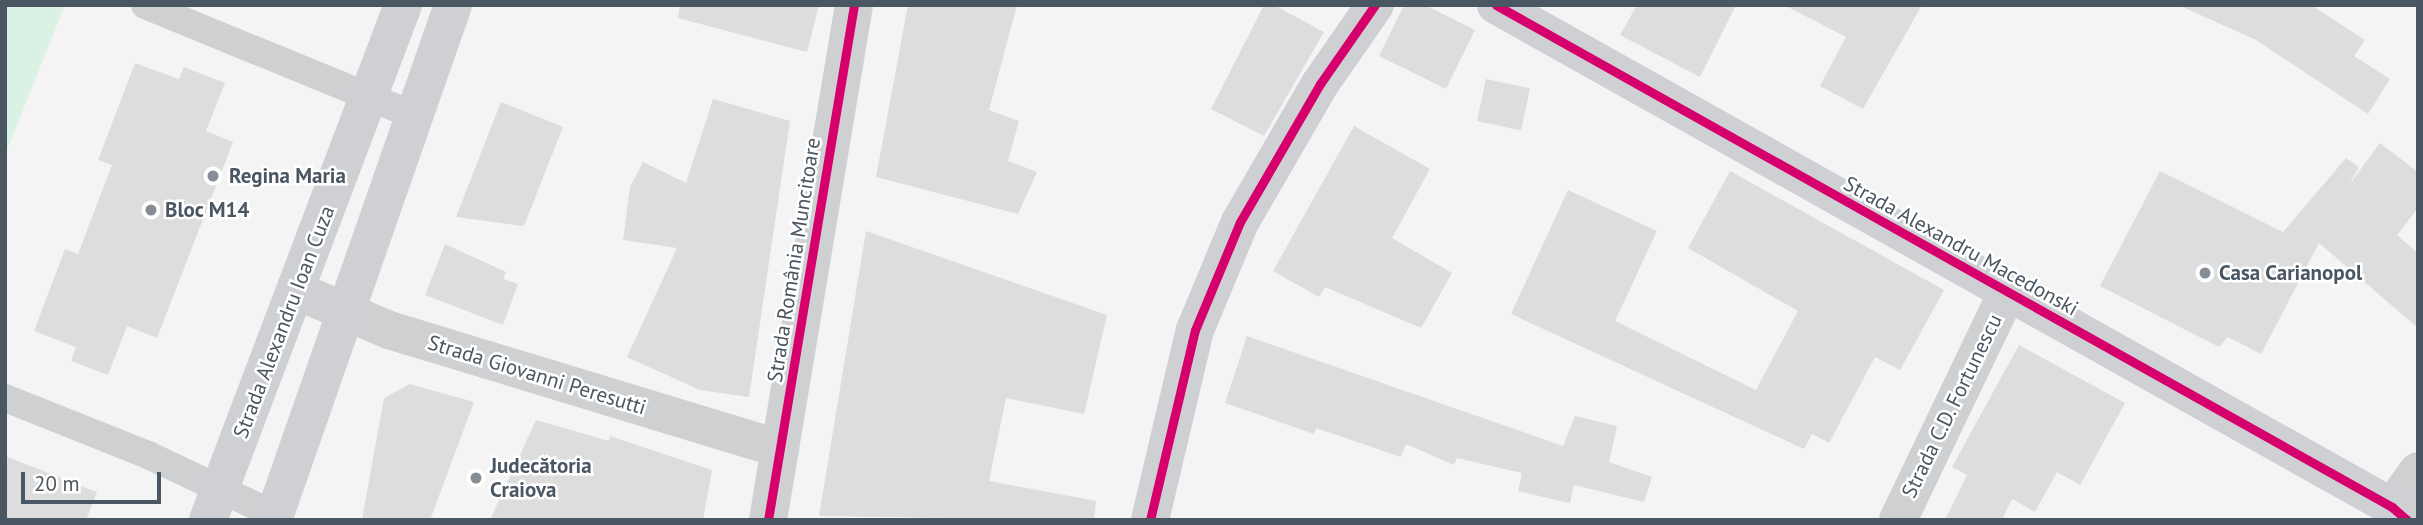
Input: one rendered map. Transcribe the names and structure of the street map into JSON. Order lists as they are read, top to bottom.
{
  "streets": {
    "street": [
      "Strada Alexandru Macedonski",
      "Strada România Muncitoare",
      "Strada Alexandru Ioan Cuza",
      "Strada Giovanni Peresutti",
      "Strada C.D. Fortunescu"
    ]
  },
  "crossings": [
    ["Strada Alexandru Macedonski", "Strada C.D. Fortunescu"],
    ["Strada România Muncitoare", "Strada Giovanni Peresutti"],
    ["Strada Alexandru Ioan Cuza", "Strada Giovanni Peresutti"]
  ],
  "places": [
    "Regina Maria",
    "Bloc M14",
    "Casa Carianopol",
    "Judecătoria Craiova"
  ],
  "scale_bar": "20 m"
}
